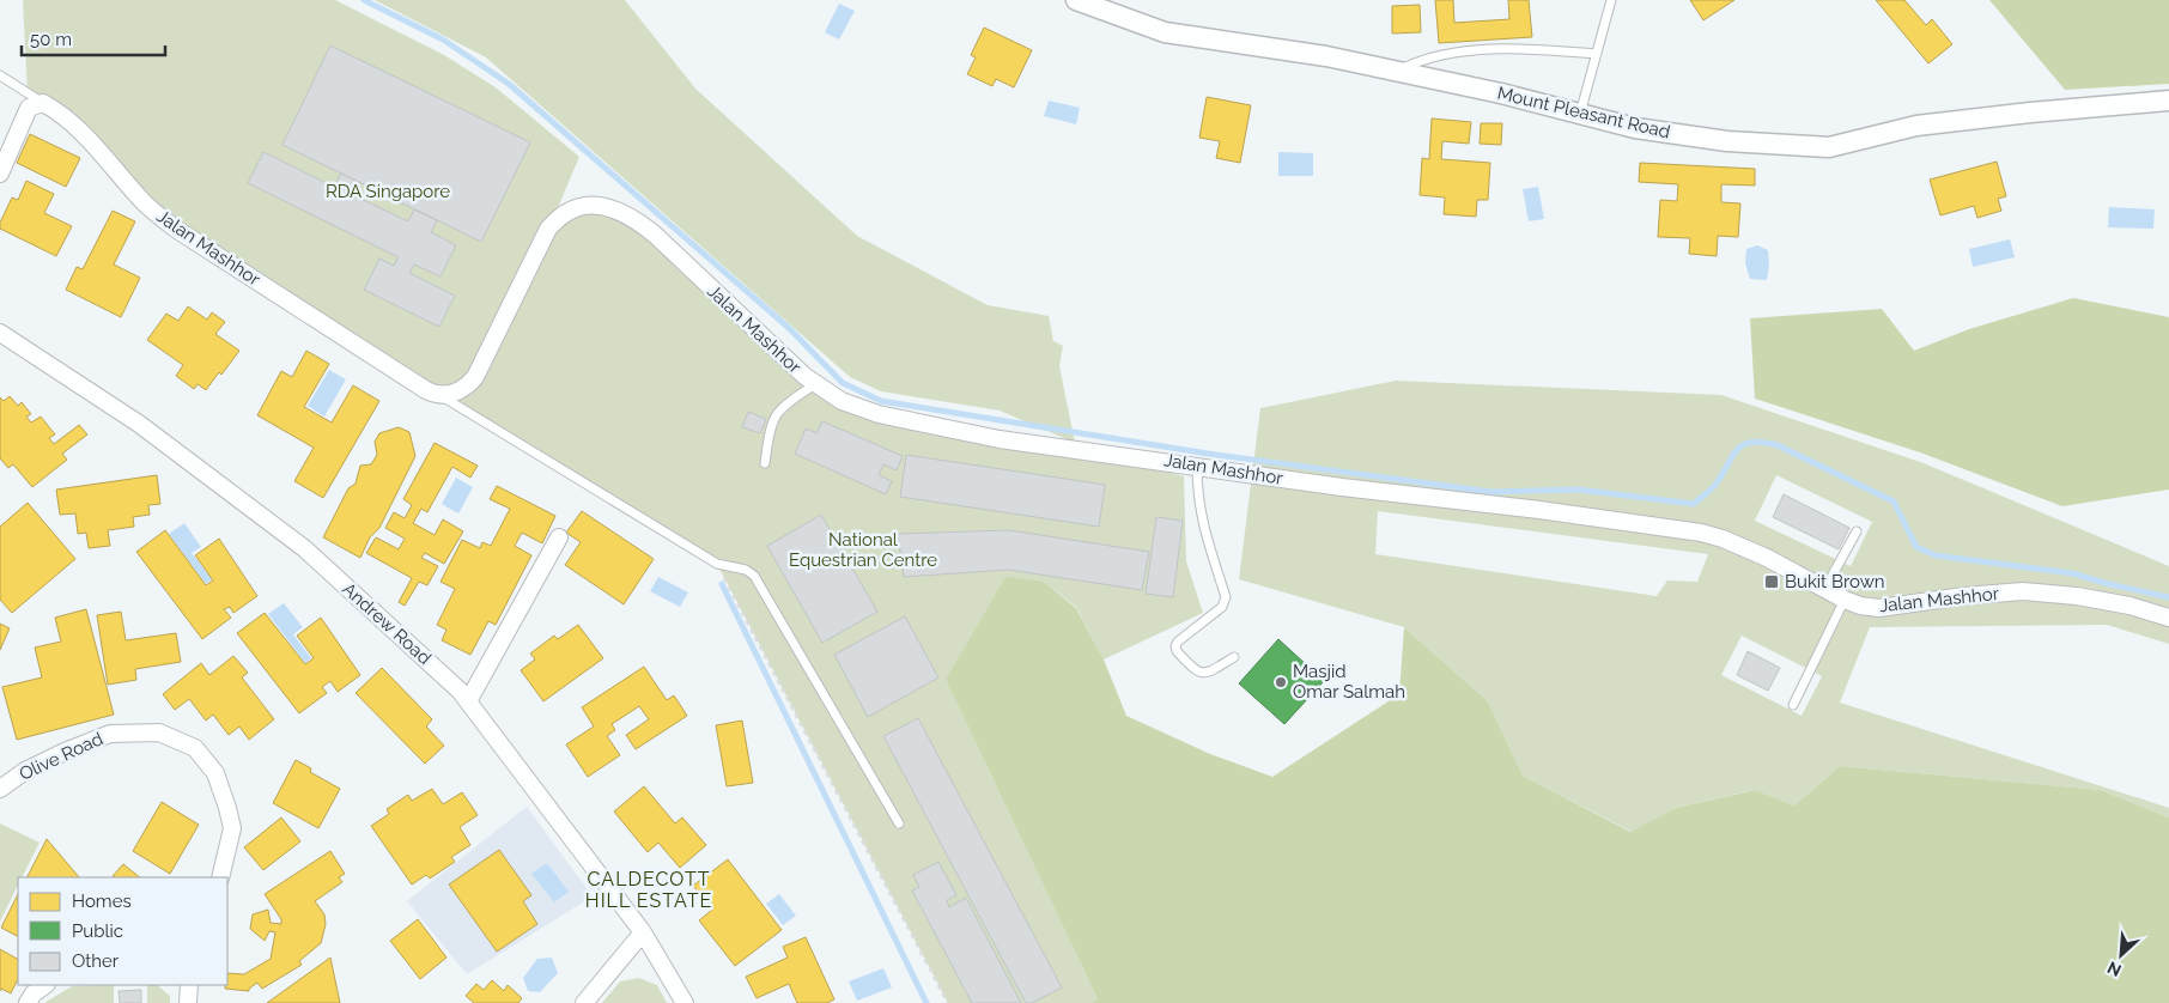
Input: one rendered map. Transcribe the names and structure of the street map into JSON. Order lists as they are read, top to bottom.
{
  "streets": {
    "street": [
      "Mount Pleasant Road",
      "Jalan Mashhor",
      "Andrew Road",
      "Olive Road"
    ]
  },
  "districts": ["CALDECOTT HILL ESTATE"],
  "parks": ["RDA Singapore", "National Equestrian Centre"],
  "places": {
    "transit": ["Bukit Brown"],
    "other": ["Masjid Omar Salmah"]
  },
  "legend": ["Homes", "Public", "Other"],
  "scale_bar": "50 m",
  "north": "bottom left"
}
